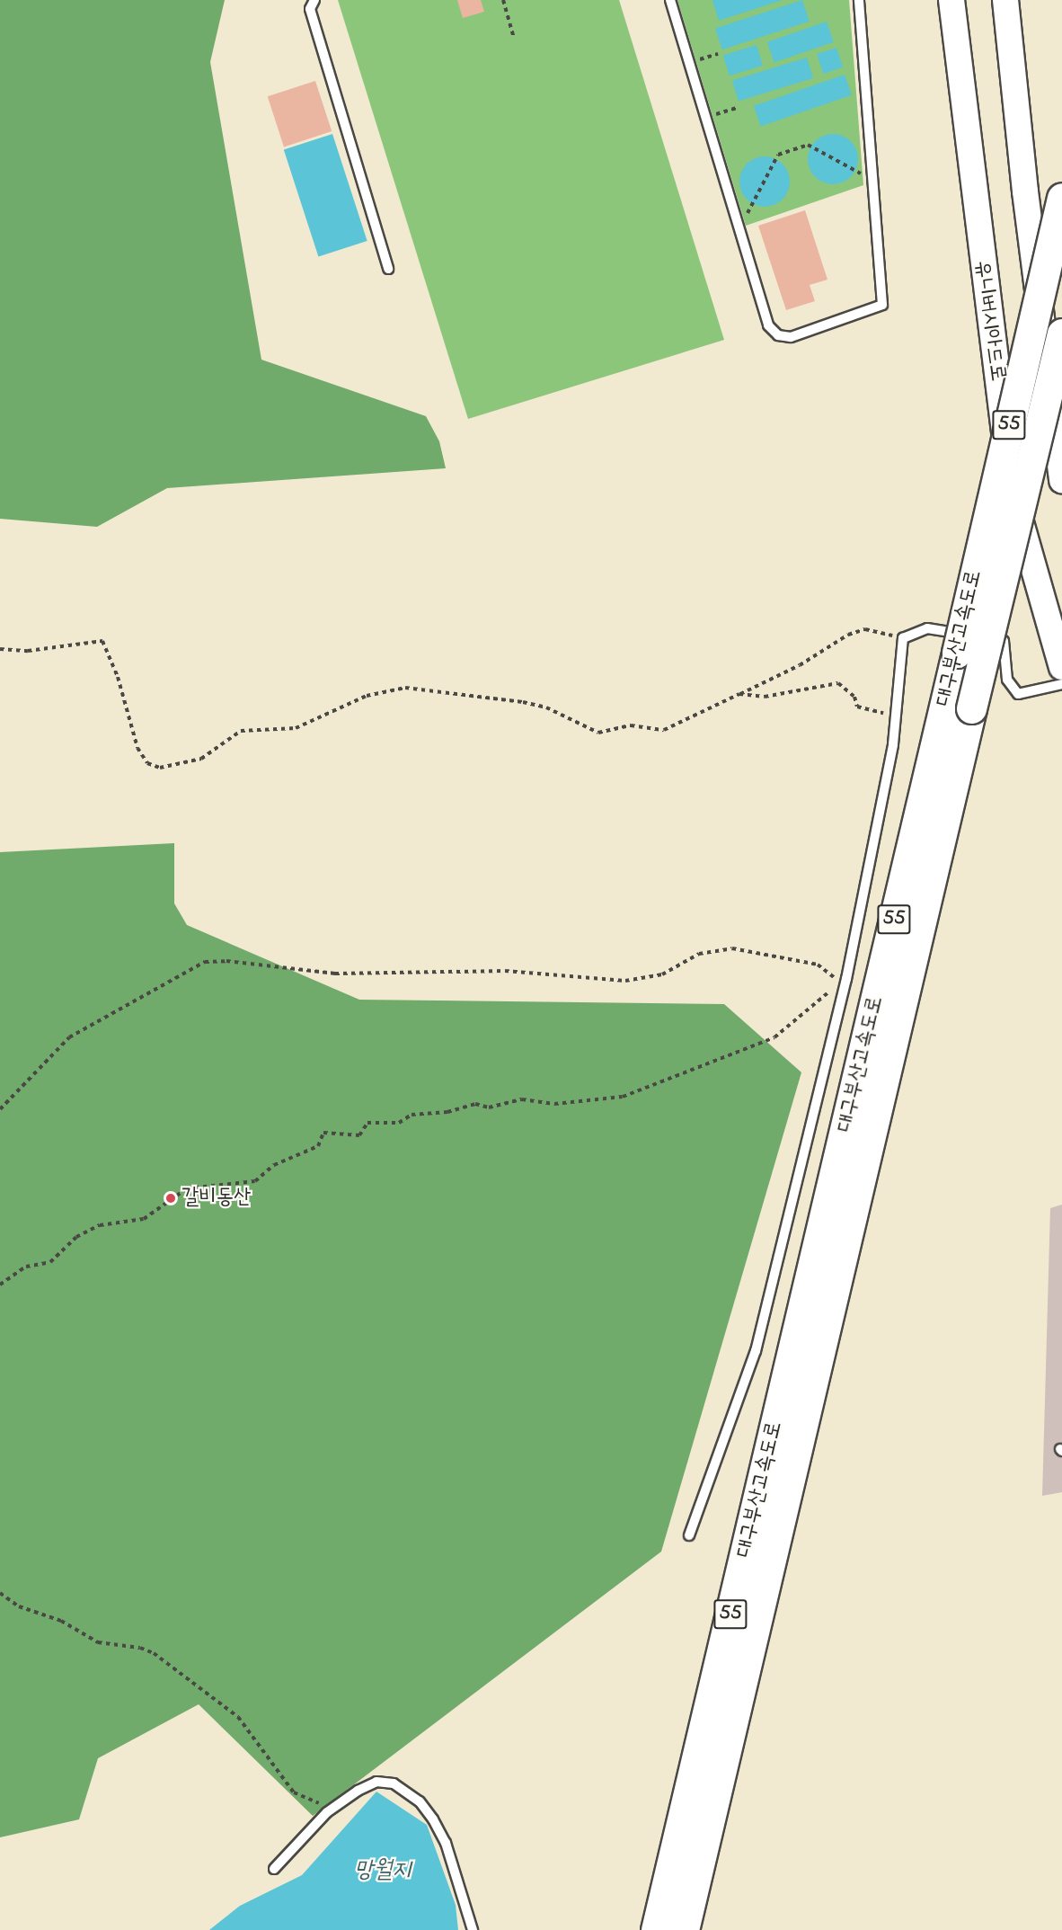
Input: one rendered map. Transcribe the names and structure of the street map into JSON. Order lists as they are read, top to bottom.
{
  "streets": {
    "highway": ["55", "대구부산고속도로"],
    "main road": ["유니버시아드로"]
  },
  "water": ["망월지"],
  "places": ["갈비동산"]
}
